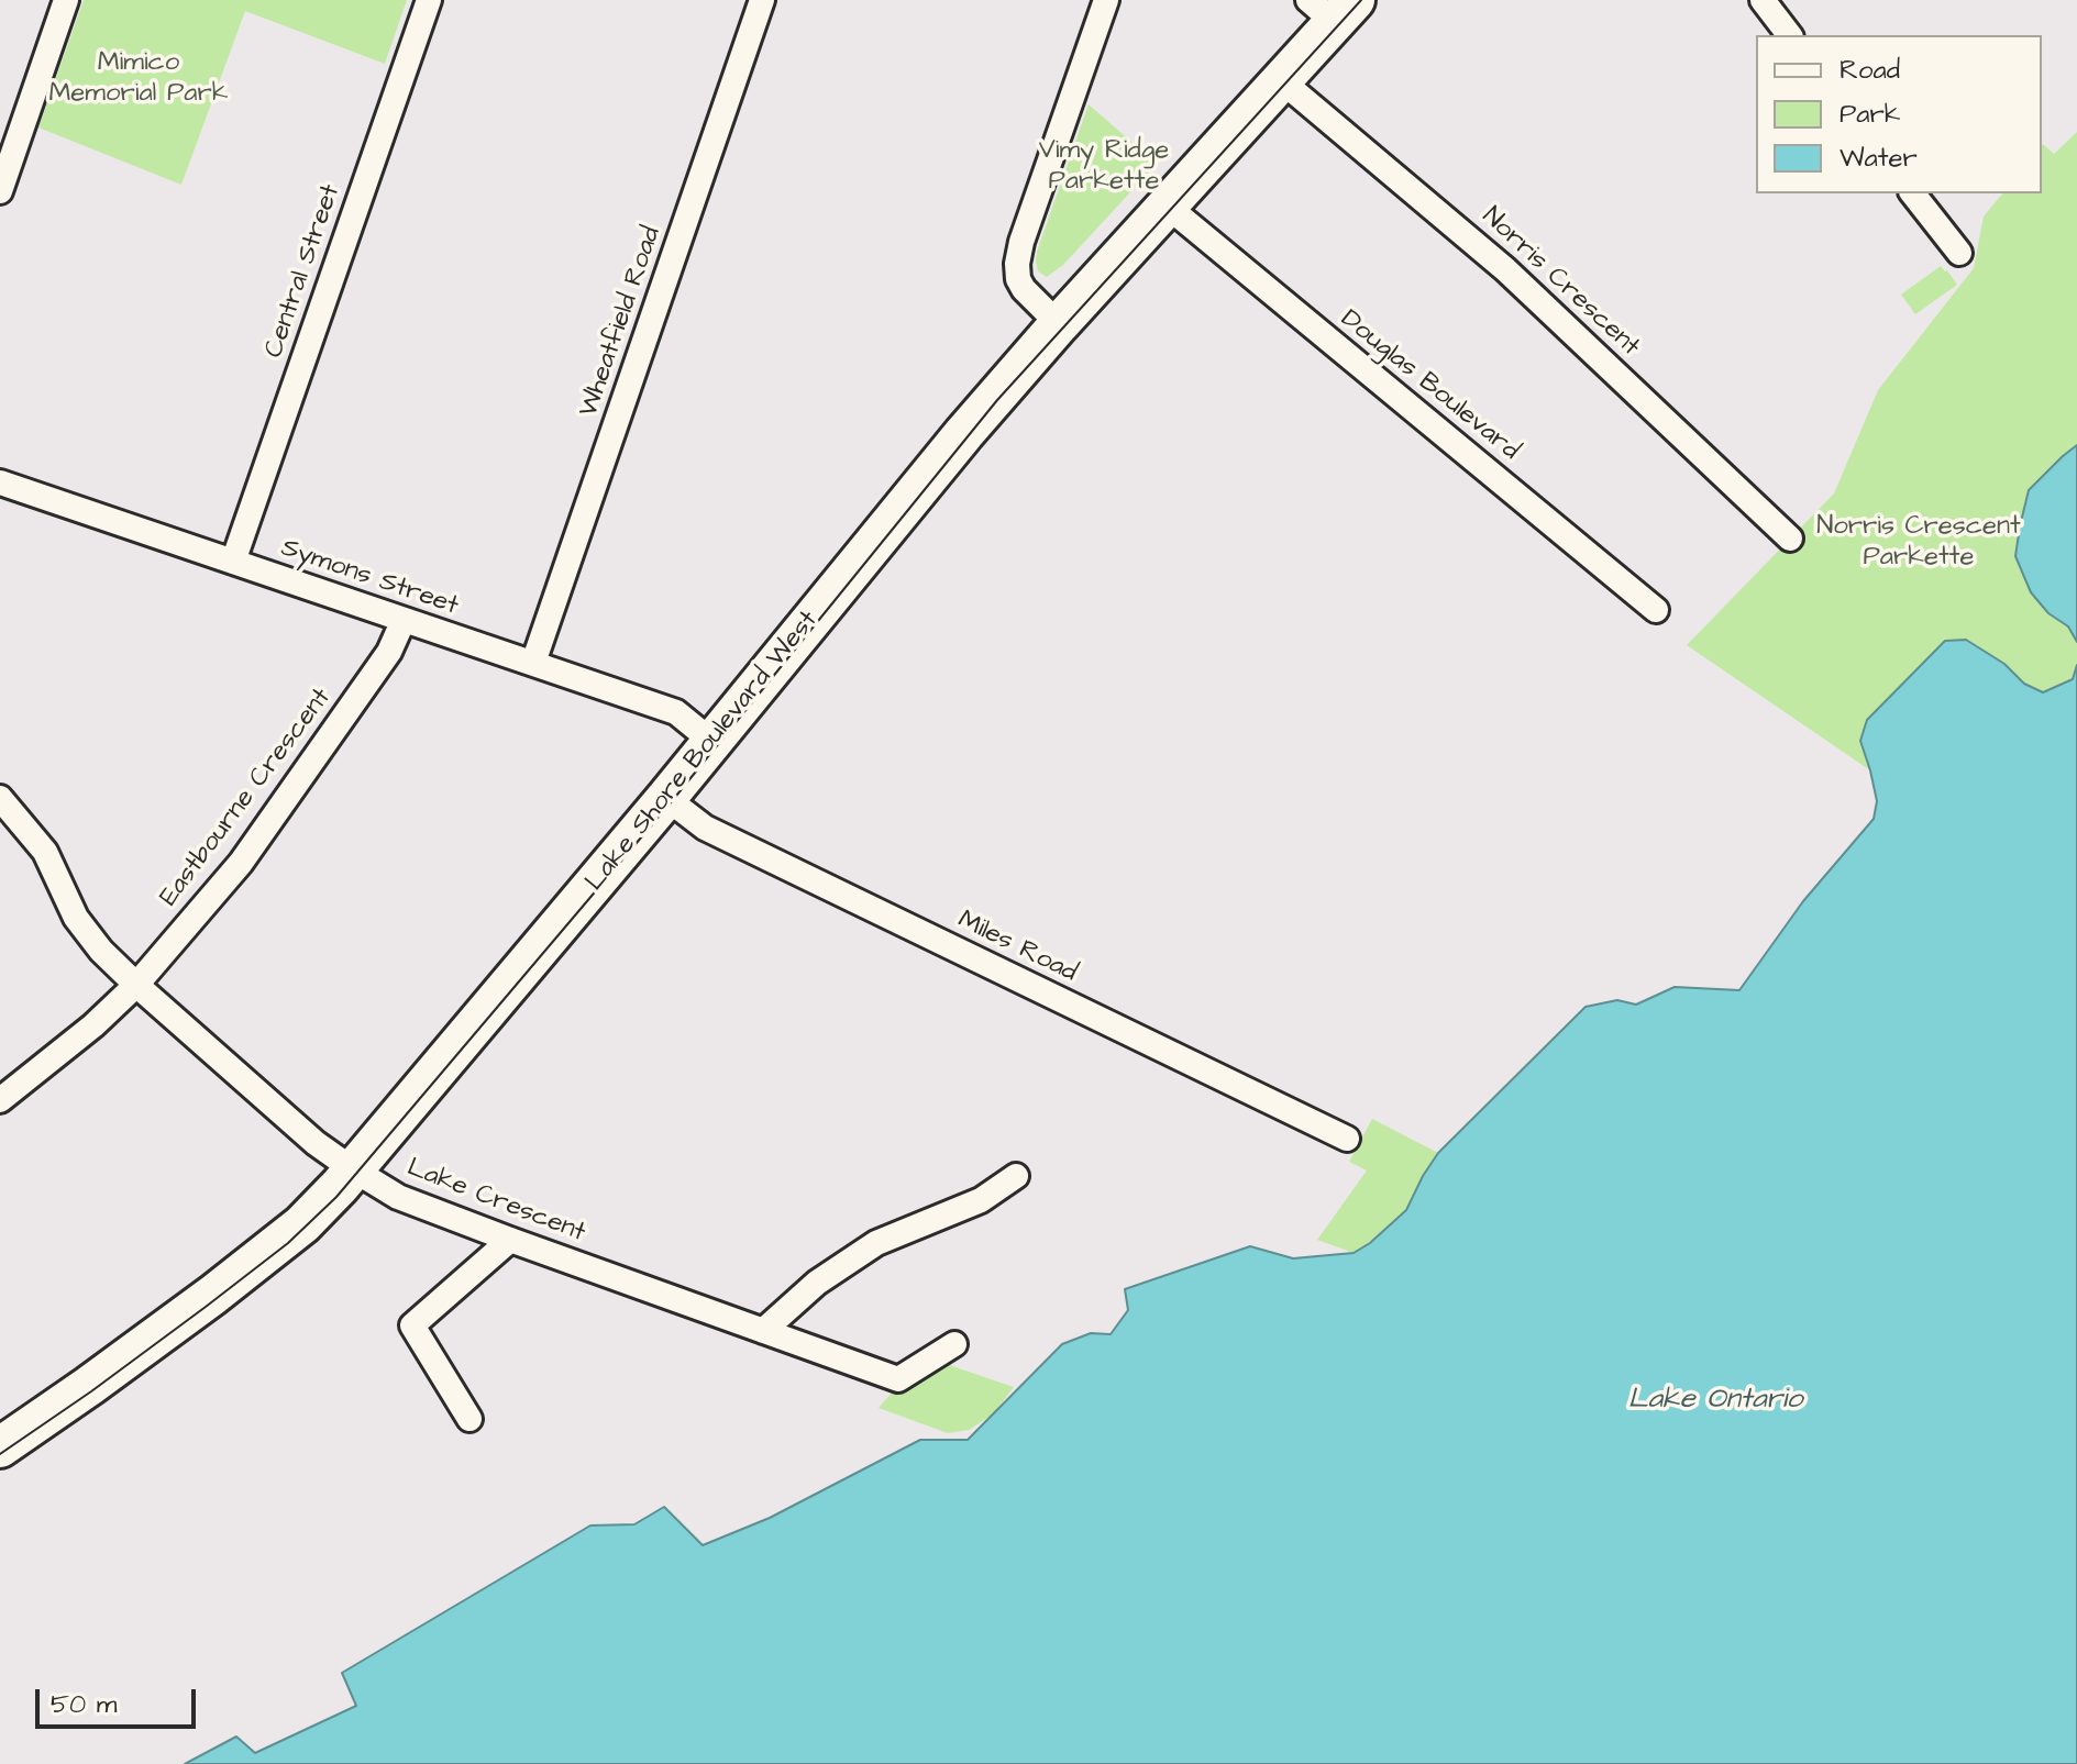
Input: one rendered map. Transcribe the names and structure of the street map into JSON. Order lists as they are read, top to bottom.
{
  "streets": {
    "main road": ["Lake Shore Boulevard West"],
    "street": [
      "Central Street",
      "Norris Crescent",
      "Wheatfield Road",
      "Douglas Boulevard",
      "Symons Street",
      "Eastbourne Crescent",
      "Miles Road",
      "Lake Crescent"
    ]
  },
  "crossings": [
    ["Central Street", "Symons Street"],
    ["Norris Crescent", "Lake Shore Boulevard West"],
    ["Wheatfield Road", "Symons Street"],
    ["Douglas Boulevard", "Lake Shore Boulevard West"],
    ["Symons Street", "Lake Shore Boulevard West"],
    ["Symons Street", "Eastbourne Crescent"],
    ["Lake Shore Boulevard West", "Miles Road"],
    ["Lake Shore Boulevard West", "Lake Crescent"],
    ["Eastbourne Crescent", "Lake Crescent"]
  ],
  "water": ["Lake Ontario"],
  "parks": ["Mimico Memorial Park", "Vimy Ridge Parkette", "Norris Crescent Parkette"],
  "legend": ["Road", "Park", "Water"],
  "scale_bar": "50 m"
}
